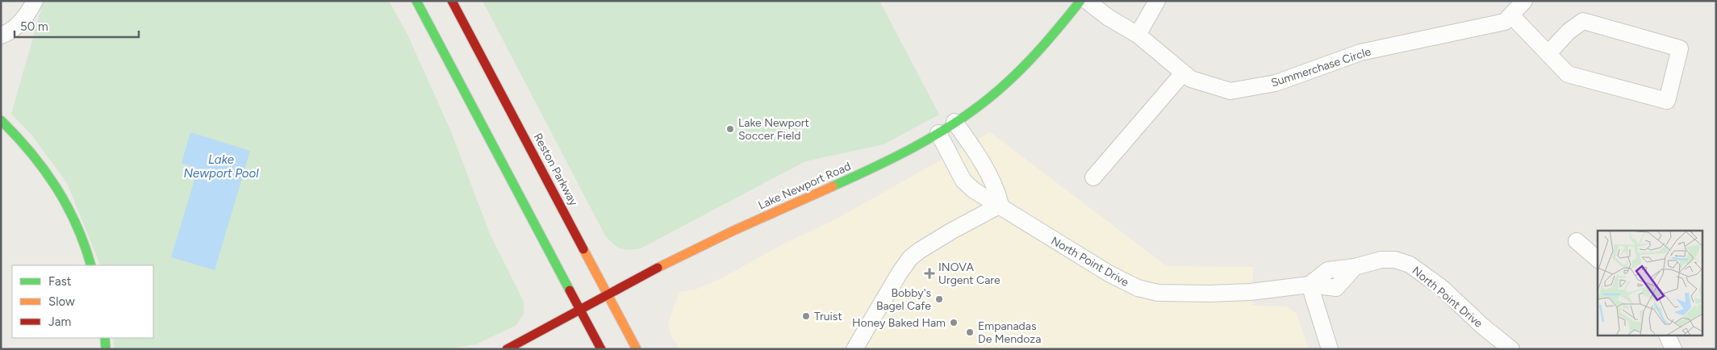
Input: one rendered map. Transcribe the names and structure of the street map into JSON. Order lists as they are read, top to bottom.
{
  "streets": {
    "street": [
      "Summerchase Circle",
      "Reston Parkway",
      "Lake Newport Road",
      "North Point Drive"
    ]
  },
  "crossings": [
    ["Reston Parkway", "Lake Newport Road"],
    ["Lake Newport Road", "North Point Drive"]
  ],
  "water": ["Lake Newport Pool"],
  "places": {
    "other": [
      "Lake Newport Soccer Field",
      "Bobby's Bagel Cafe",
      "Truist",
      "Honey Baked Ham",
      "Empanadas De Mendoza"
    ],
    "health": ["INOVA Urgent Care"]
  },
  "legend": ["Fast", "Slow", "Jam"],
  "scale_bar": "50 m"
}
